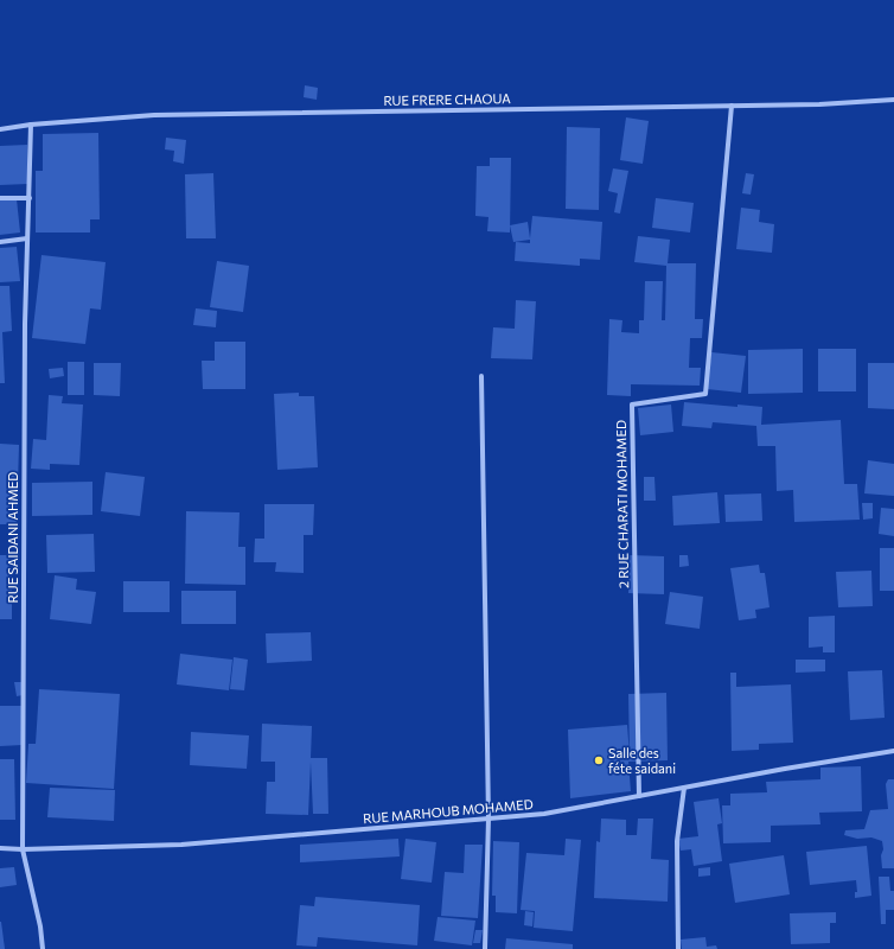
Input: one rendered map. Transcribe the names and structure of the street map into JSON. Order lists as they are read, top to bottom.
{
  "streets": {
    "street": [
      "RUE FRERE CHAOUA",
      "2 RUE CHARATI MOHAMED",
      "RUE SAIDANI AHMED",
      "RUE MARHOUB MOHAMED"
    ]
  },
  "crossings": [
    ["RUE FRERE CHAOUA", "2 RUE CHARATI MOHAMED"],
    ["RUE FRERE CHAOUA", "RUE SAIDANI AHMED"],
    ["2 RUE CHARATI MOHAMED", "RUE MARHOUB MOHAMED"],
    ["RUE SAIDANI AHMED", "RUE MARHOUB MOHAMED"]
  ],
  "places": ["Salle des féte saidani"]
}
